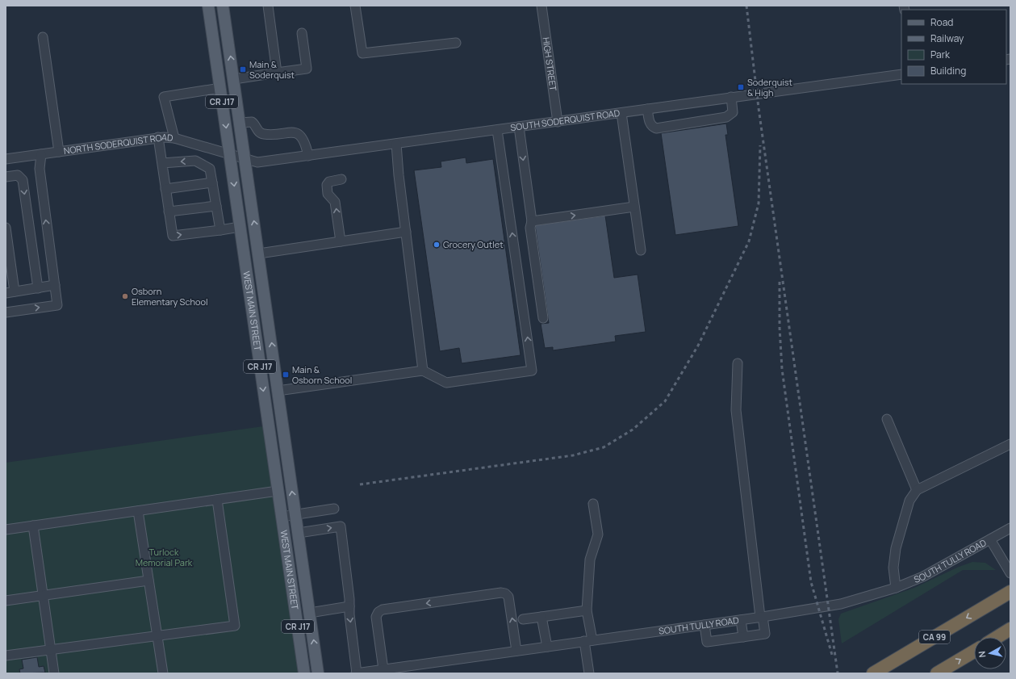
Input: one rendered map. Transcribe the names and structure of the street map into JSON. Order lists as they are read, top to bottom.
{
  "streets": {
    "highway": ["CA 99"],
    "main road": ["CR J17", "WEST MAIN STREET"],
    "street": [
      "HIGH STREET",
      "SOUTH SODERQUIST ROAD",
      "NORTH SODERQUIST ROAD",
      "SOUTH TULLY ROAD"
    ]
  },
  "crossings": [
    ["HIGH STREET", "SOUTH SODERQUIST ROAD"],
    ["SOUTH SODERQUIST ROAD", "NORTH SODERQUIST ROAD"],
    ["SOUTH SODERQUIST ROAD", "WEST MAIN STREET"],
    ["NORTH SODERQUIST ROAD", "WEST MAIN STREET"]
  ],
  "parks": ["Turlock Memorial Park"],
  "places": {
    "transit": ["Main & Soderquist", "Soderquist & High", "Main & Osborn School"],
    "other": ["Grocery Outlet", "Osborn Elementary School"]
  },
  "legend": [
    "Road",
    "Railway",
    "Park",
    "Building"
  ],
  "north": "left"
}
